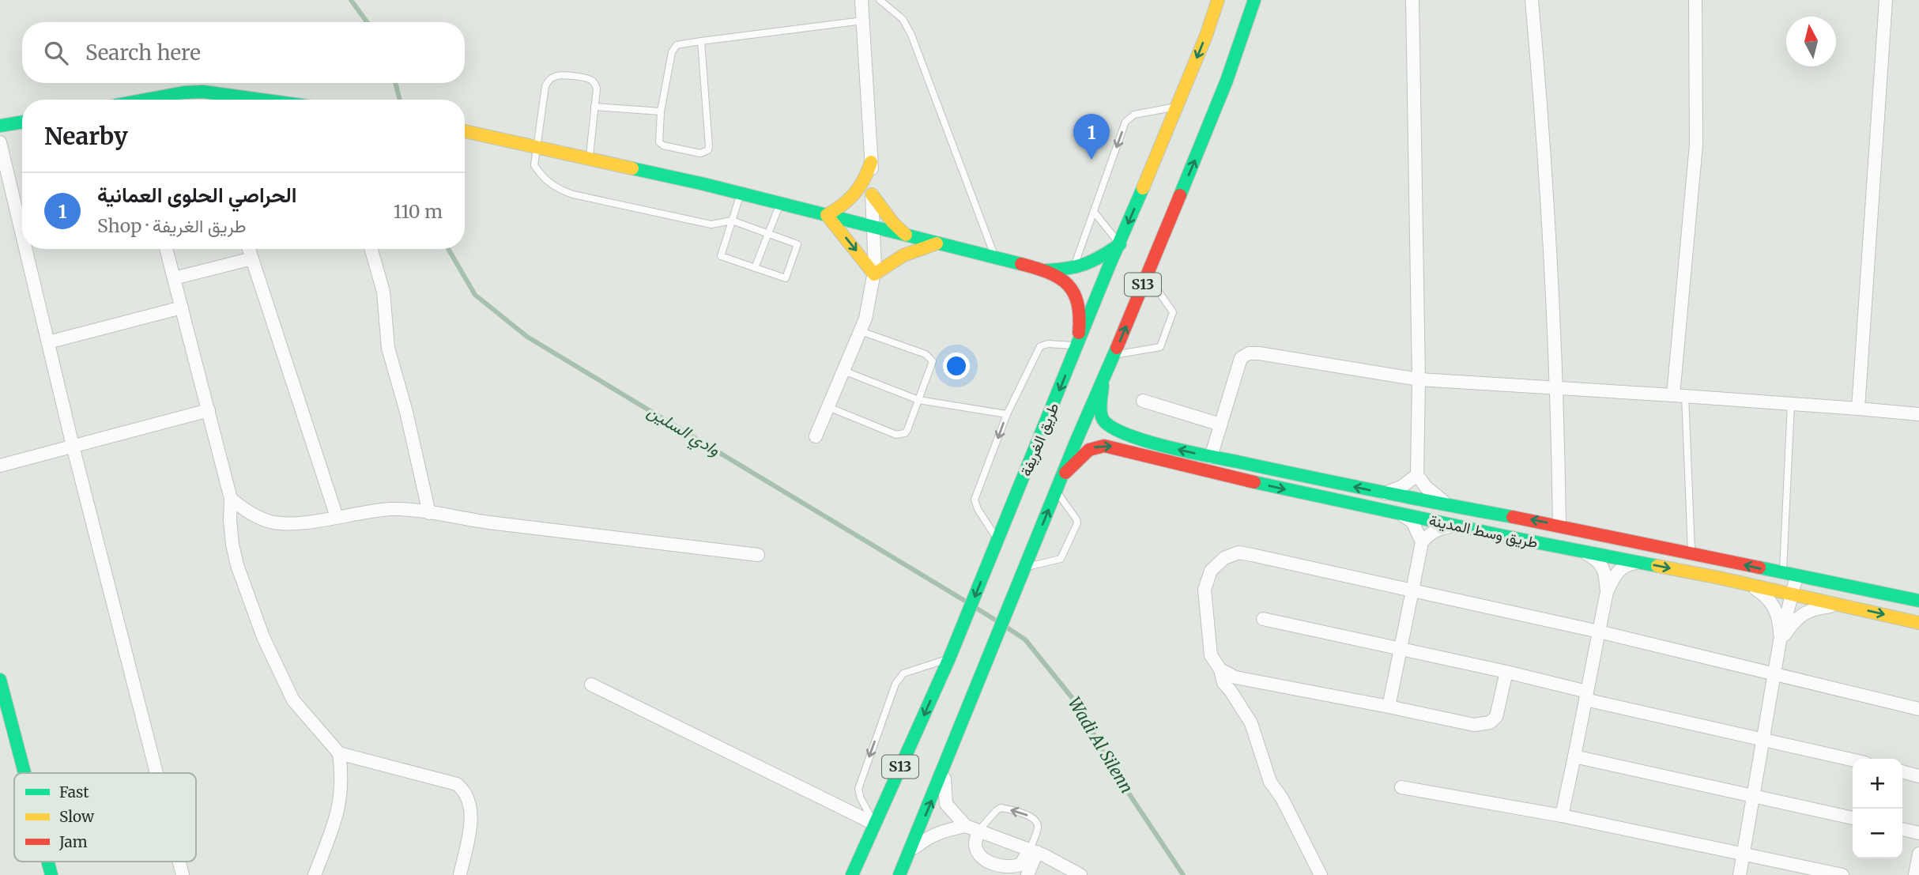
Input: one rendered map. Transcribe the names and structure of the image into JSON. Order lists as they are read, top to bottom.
{
  "streets": {
    "main road": ["S13", "طريق الغريفة", "طريق وسط المدينة"]
  },
  "crossings": [
    ["S13", "طريق وسط المدينة"]
  ],
  "water": ["وادي السلين", "Wadi Al Silenn"],
  "legend": ["Fast", "Slow", "Jam"],
  "north": "top",
  "page": {
    "search": "Search here",
    "heading": "Nearby",
    "pins": "1",
    "list": [
      {
        "mark": "1",
        "name": "الحراصي الحلوى العمانية",
        "note": "Shop · طريق الغريفة",
        "value": "110 m"
      }
    ],
    "map_buttons": ["+", "−"]
  }
}
